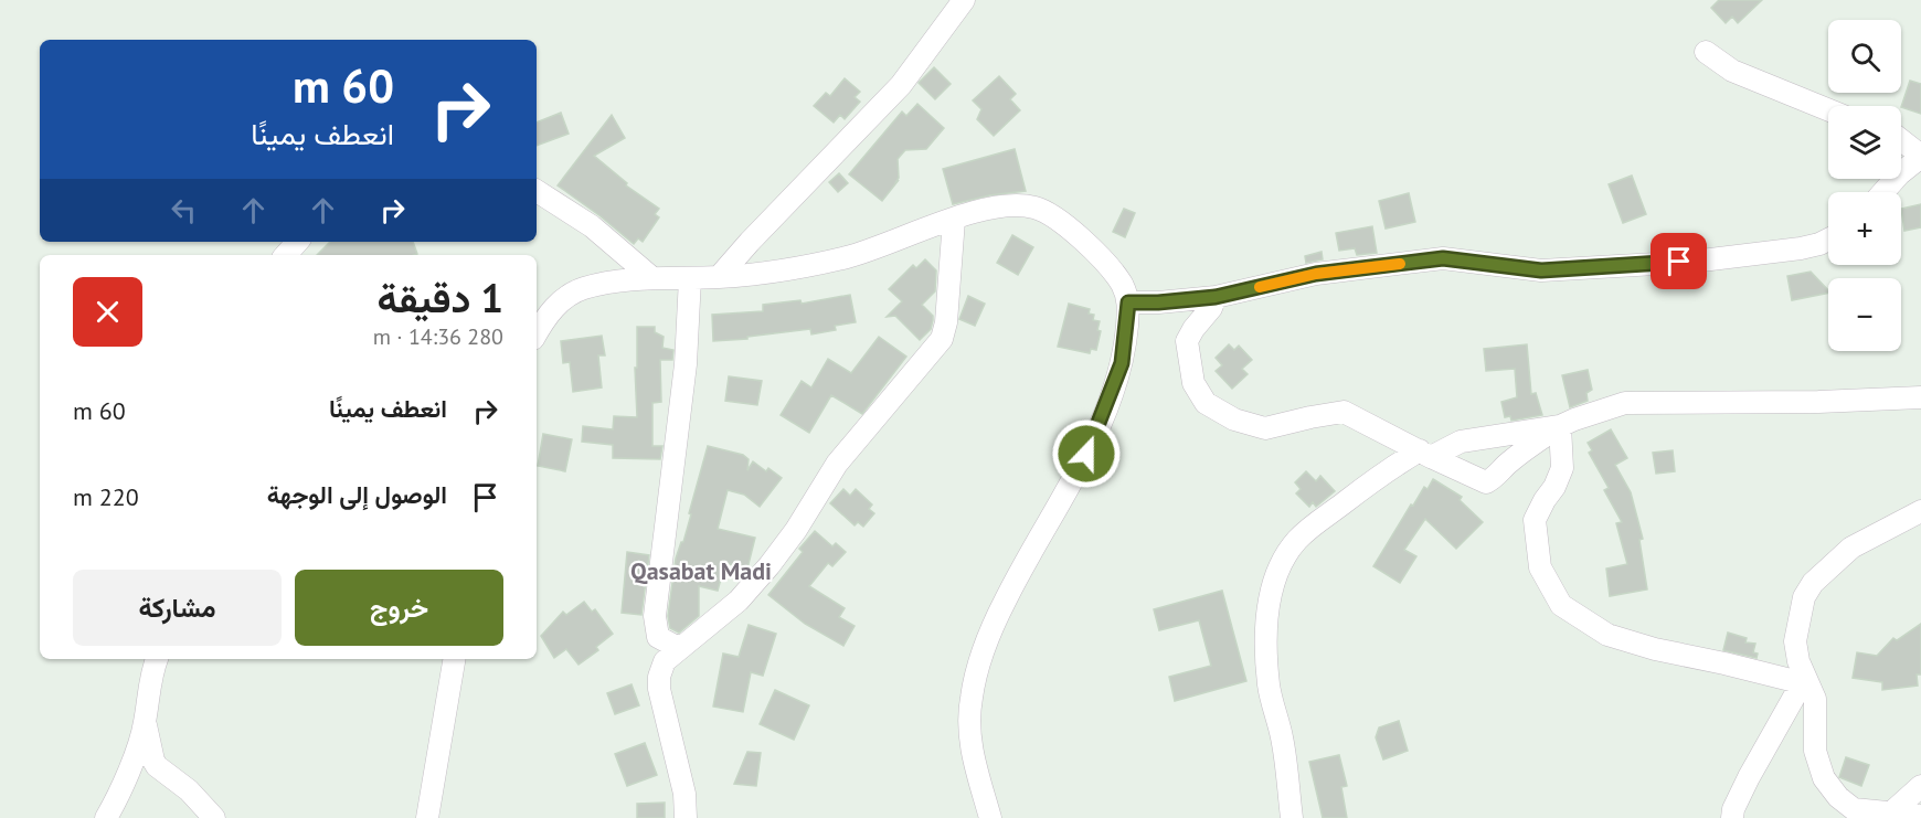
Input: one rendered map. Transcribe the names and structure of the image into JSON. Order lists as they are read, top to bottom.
{
  "districts": ["Qasabat Madi"],
  "page": {
    "map_buttons": ["+", "−"],
    "turn": ["60 m", "انعطف يمينًا"],
    "heading": ["1 دقيقة", "280 m · 14:36"],
    "list": [
      {
        "name": "انعطف يمينًا",
        "value": "60 m"
      },
      {
        "name": "الوصول إلى الوجهة",
        "value": "220 m"
      }
    ],
    "buttons": ["خروج", "مشاركة"]
  }
}
